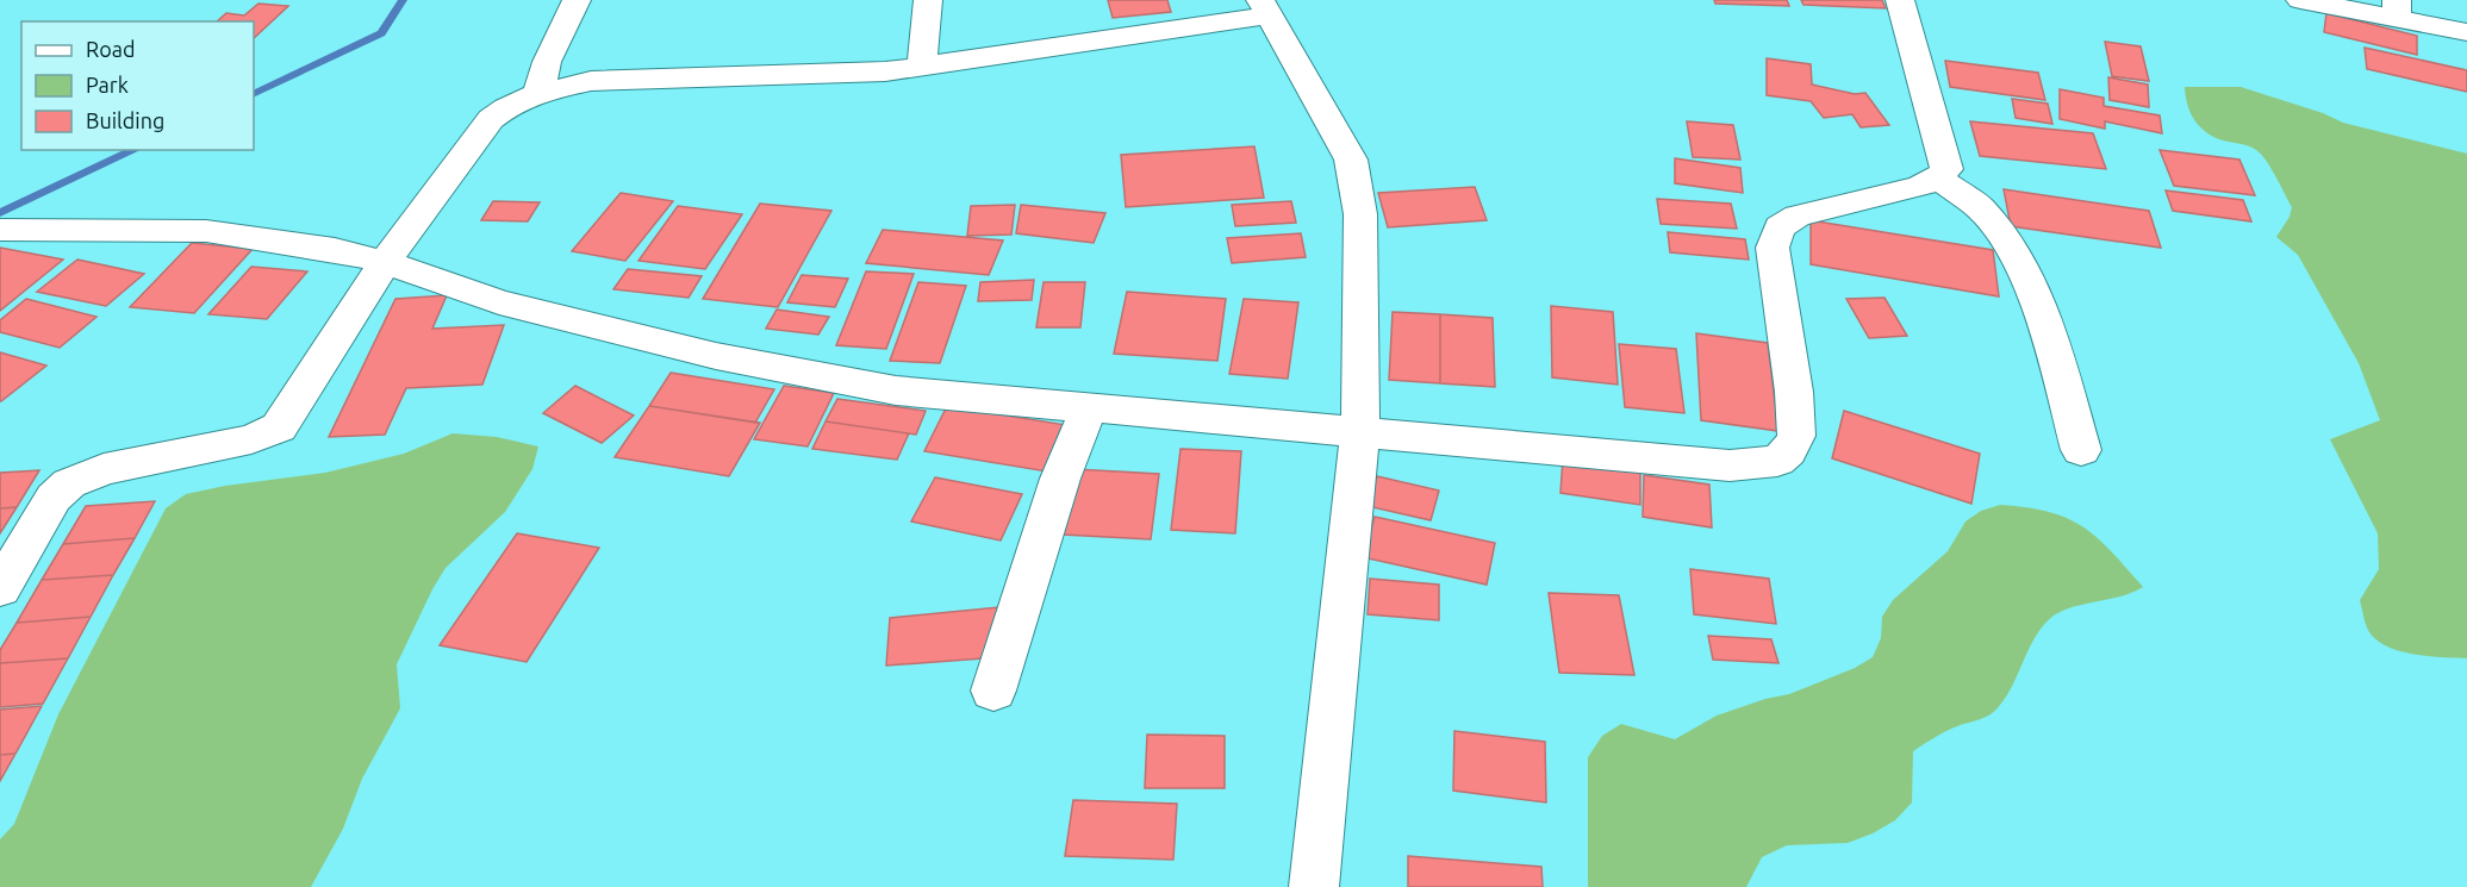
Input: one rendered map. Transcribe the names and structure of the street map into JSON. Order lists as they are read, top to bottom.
{
  "legend": ["Road", "Park", "Building"]
}
